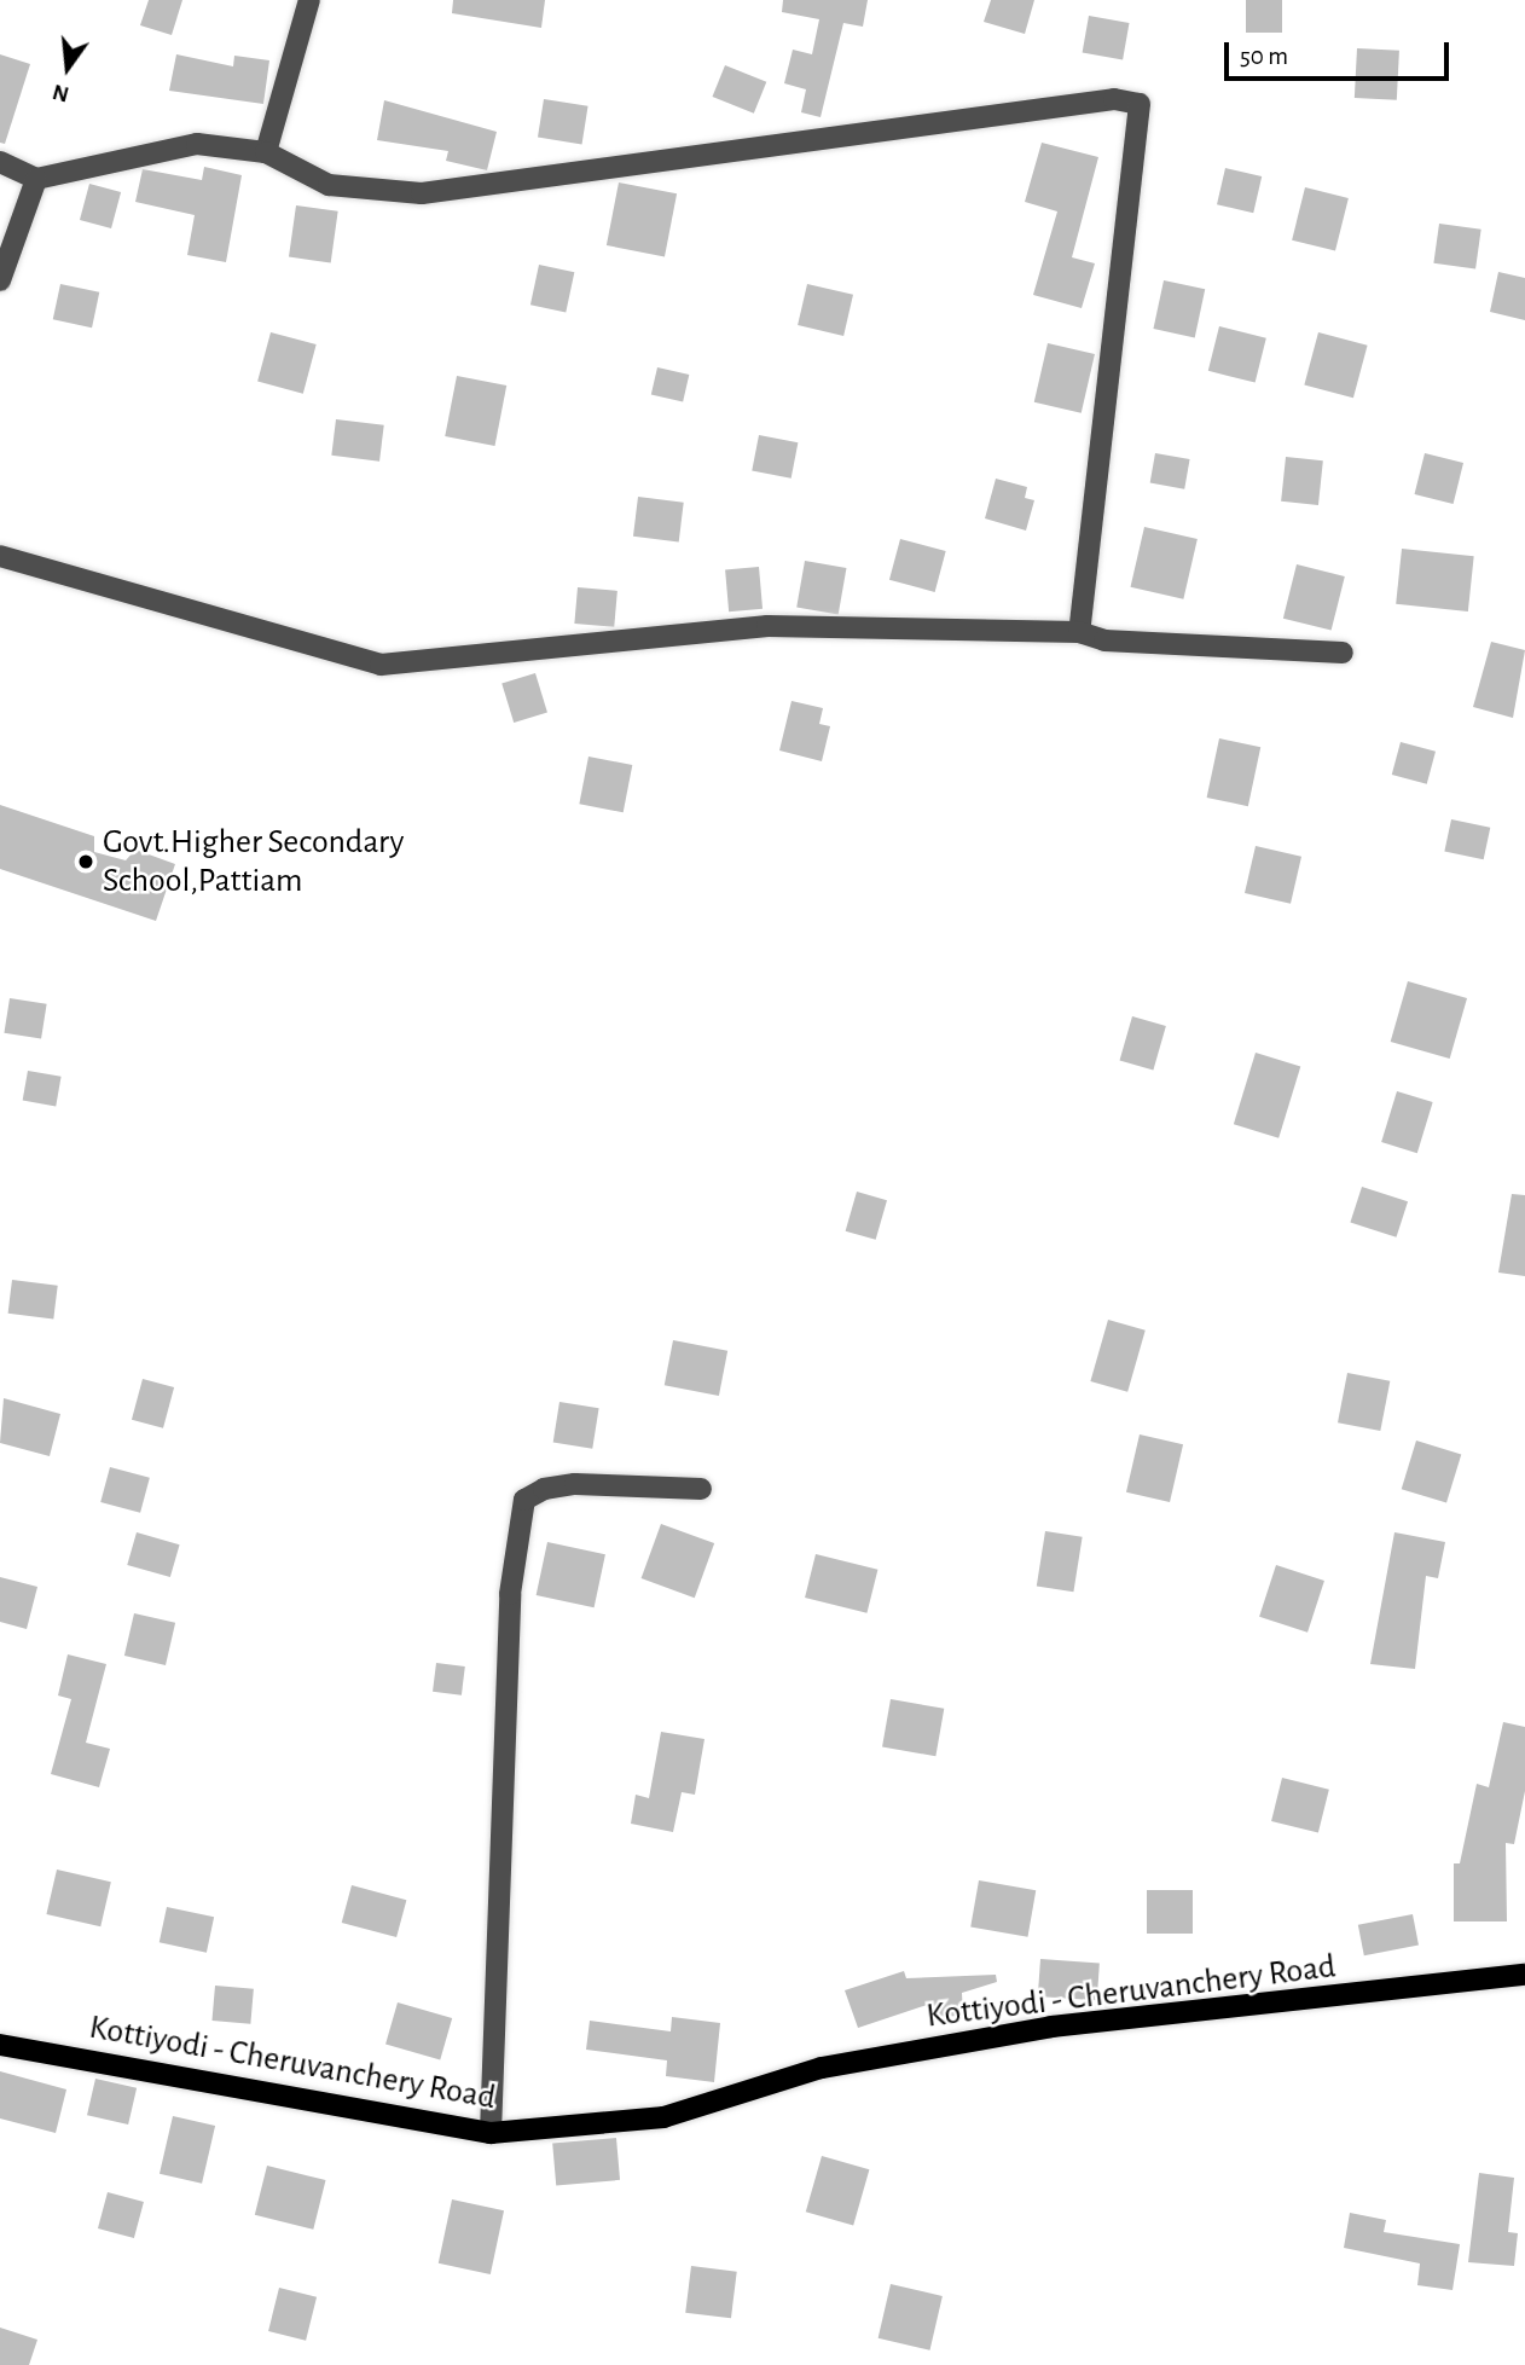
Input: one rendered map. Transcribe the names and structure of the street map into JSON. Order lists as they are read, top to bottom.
{
  "streets": {
    "main road": ["Kottiyodi - Cheruvanchery Road"]
  },
  "places": ["Govt.Higher Secondary School,Pattiam"],
  "scale_bar": "50 m",
  "north": "bottom"
}
